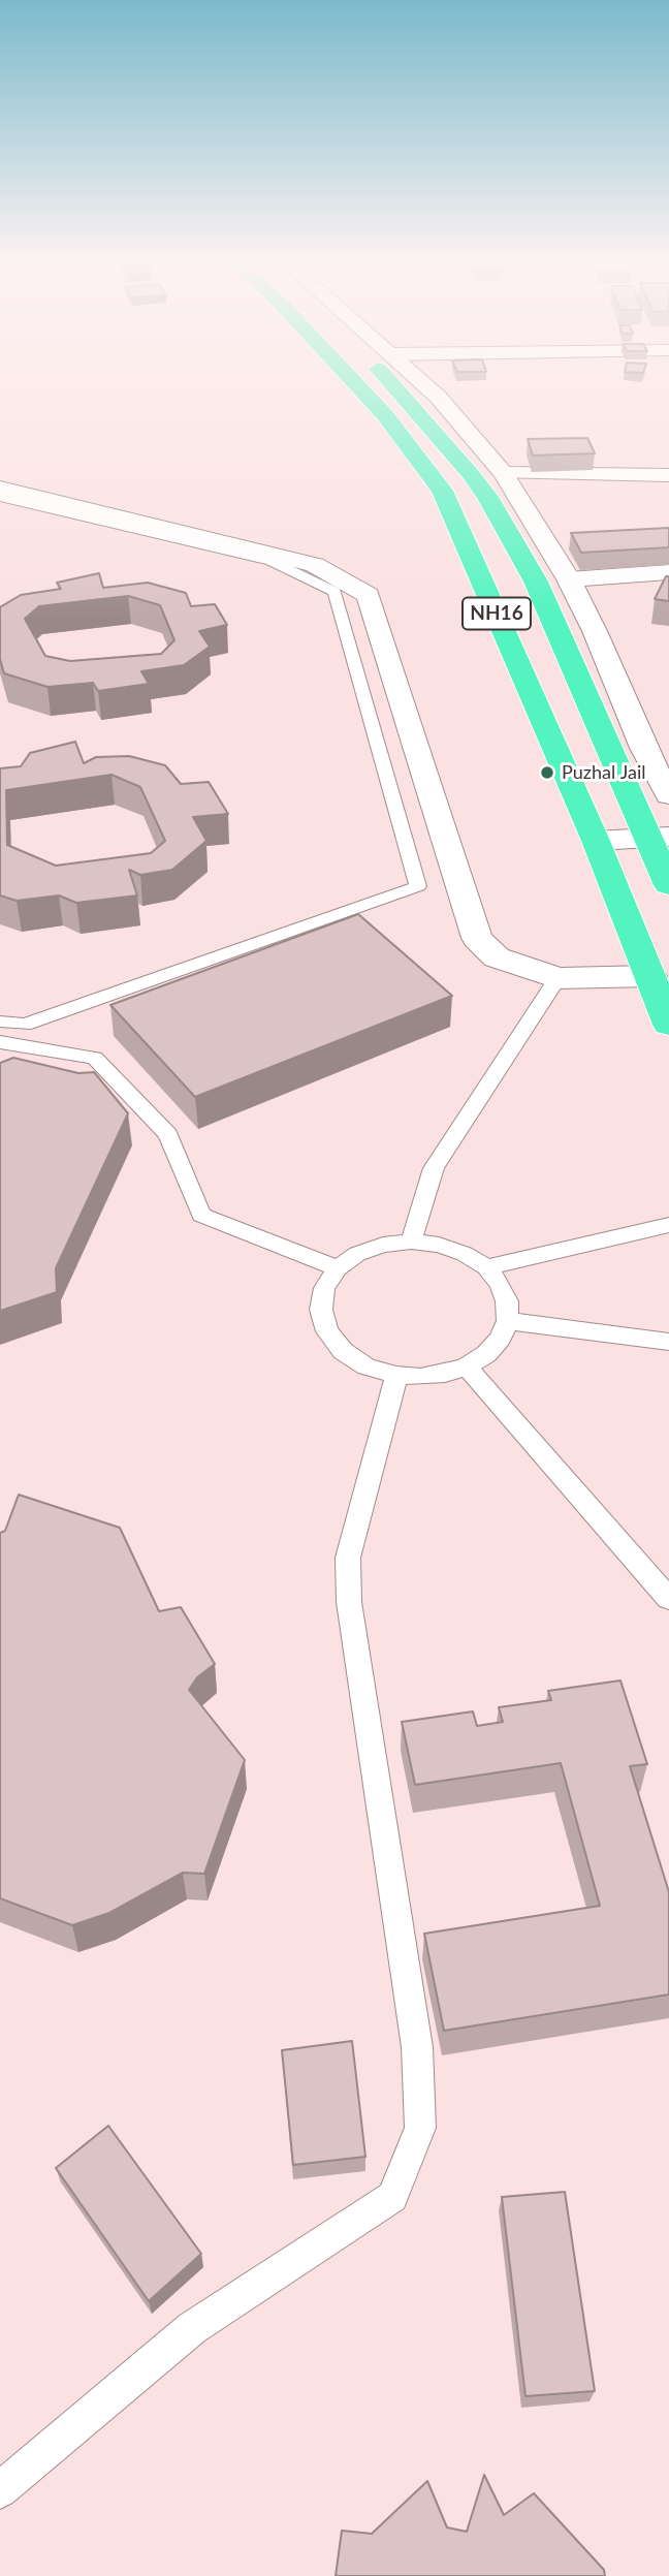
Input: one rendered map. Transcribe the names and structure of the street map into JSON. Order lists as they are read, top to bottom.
{
  "streets": {
    "highway": ["NH16"]
  },
  "places": ["Puzhal Jail"]
}
